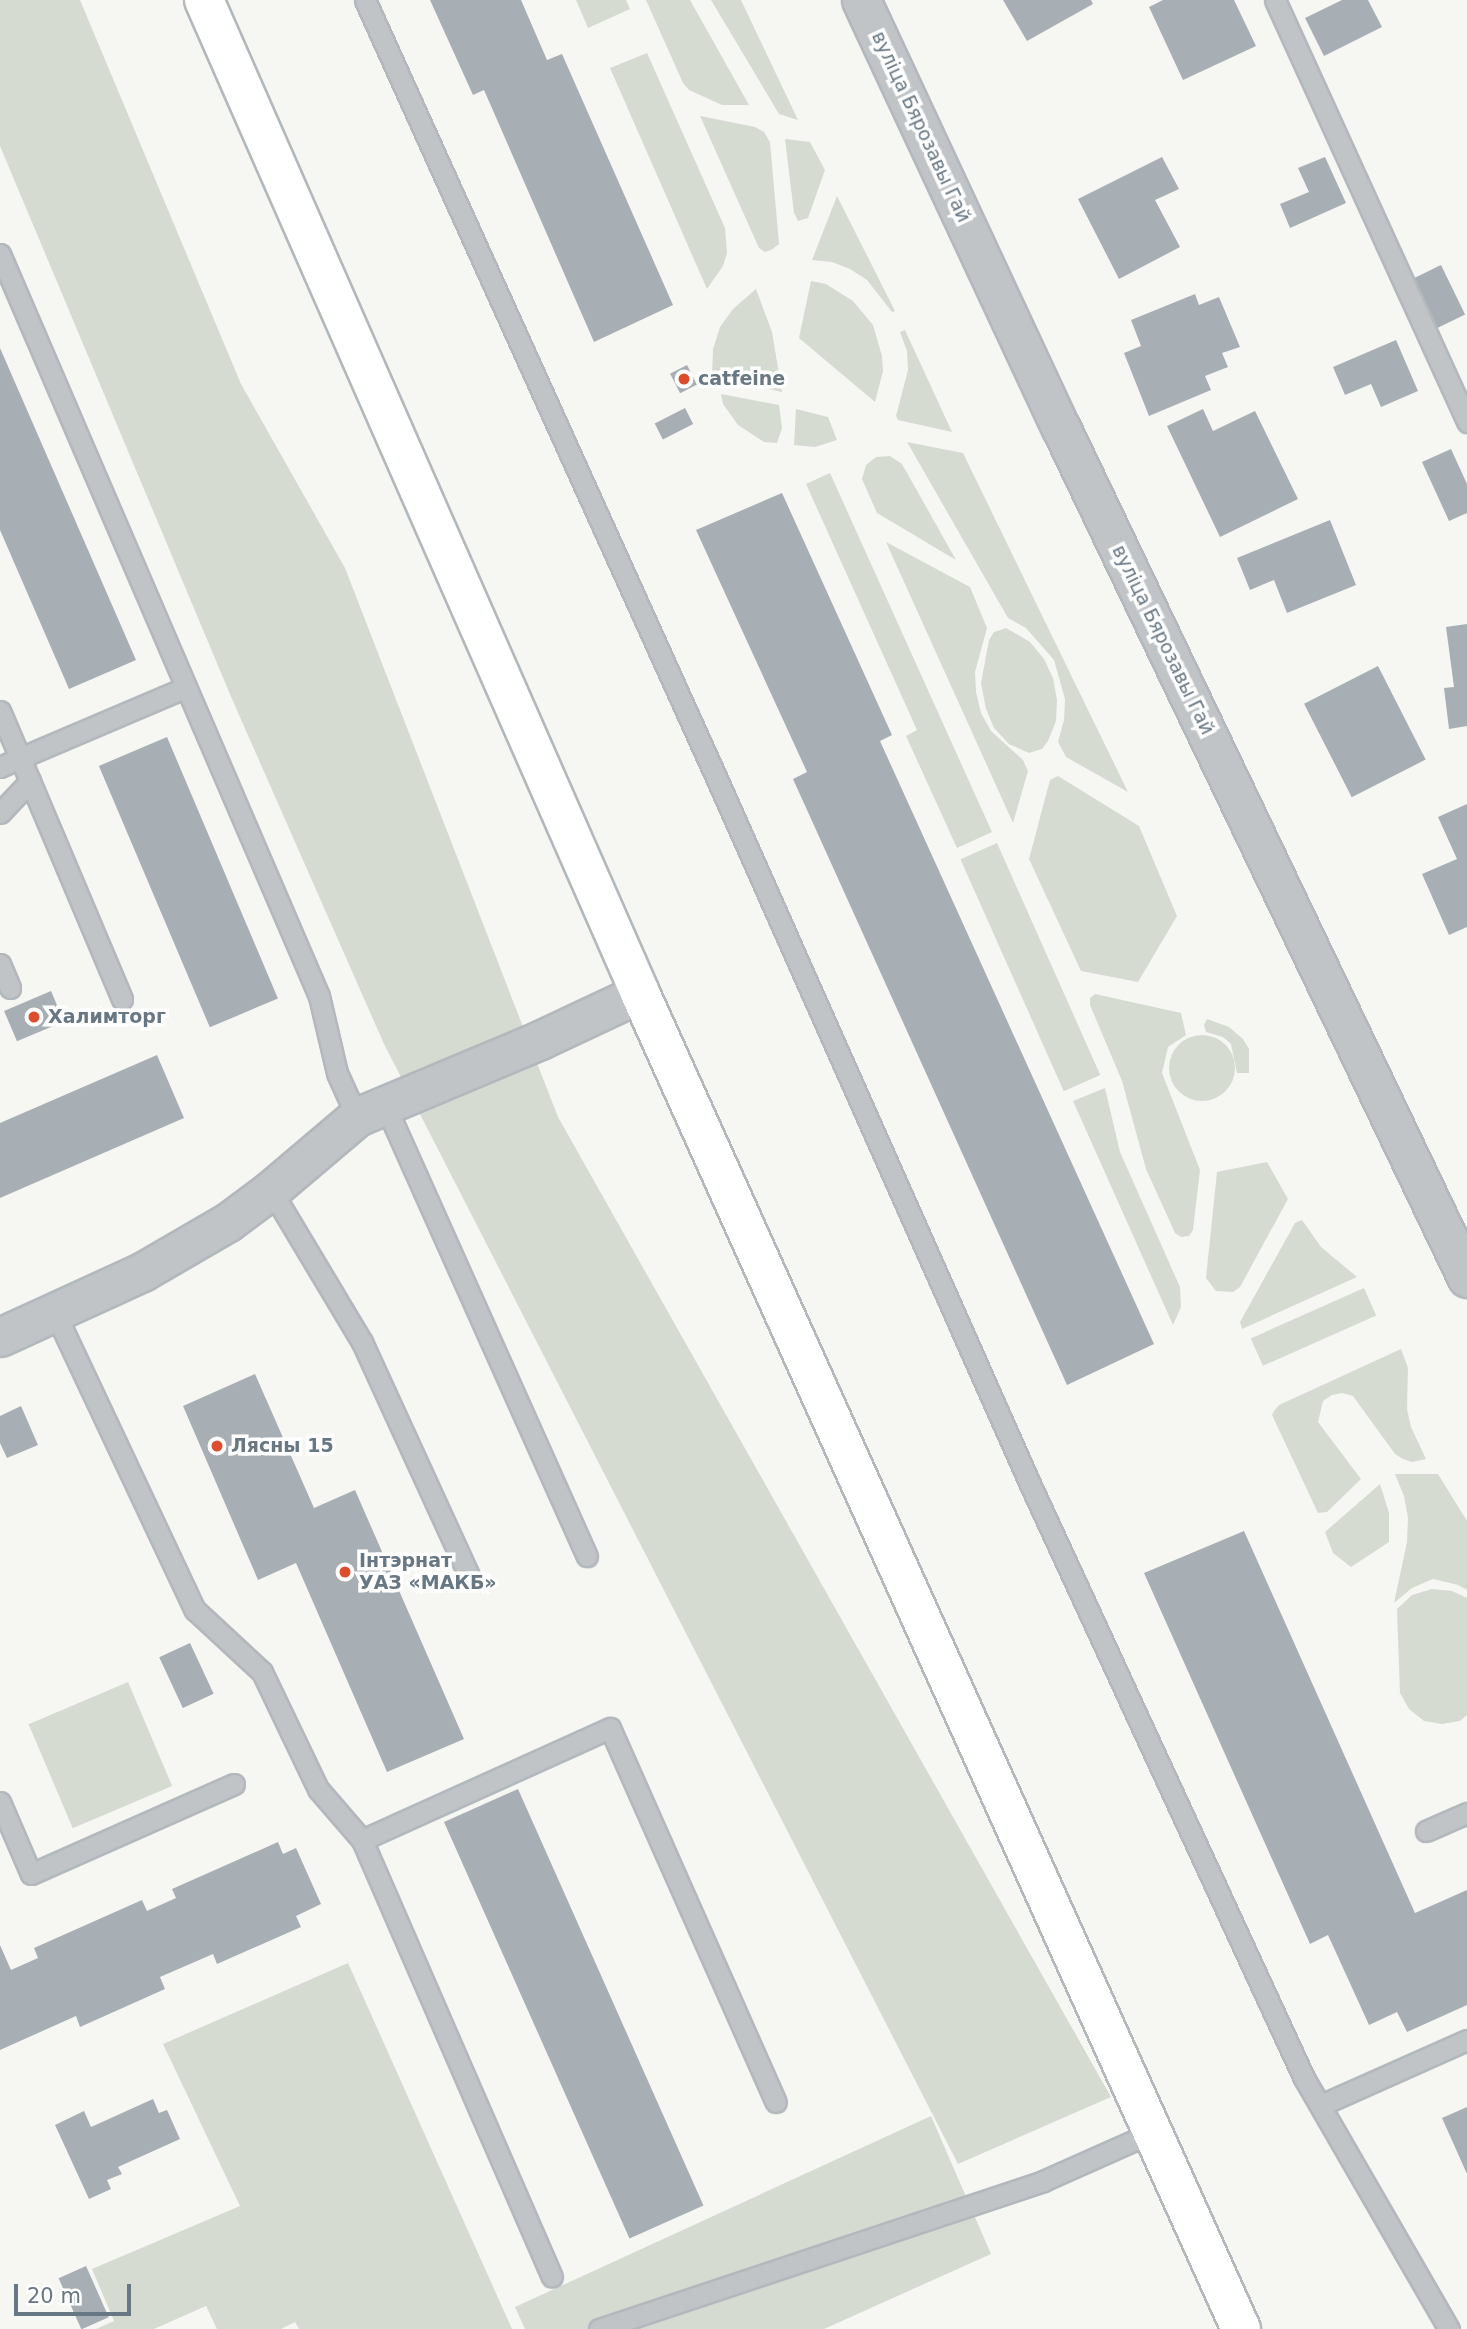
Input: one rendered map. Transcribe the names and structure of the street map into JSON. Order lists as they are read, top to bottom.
{
  "streets": {
    "street": ["вуліца Бярозавы Гай"]
  },
  "places": [
    "catfeine",
    "Халимторг",
    "Лясны 15",
    "Інтэрнат УАЗ «МАКБ»"
  ],
  "scale_bar": "20 m"
}
